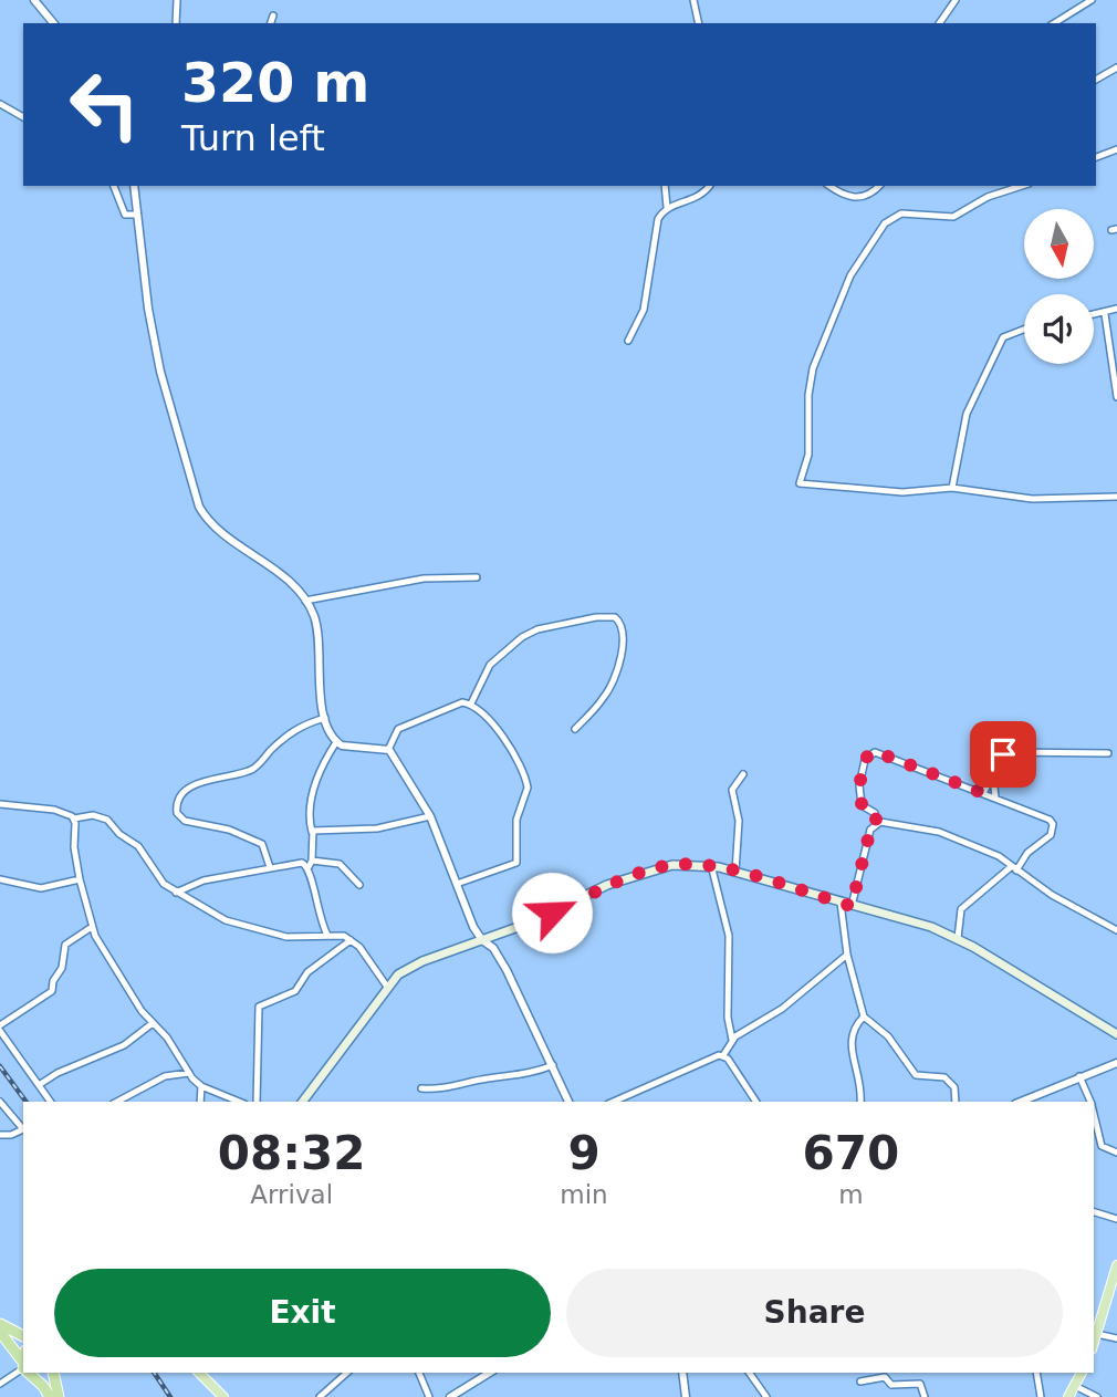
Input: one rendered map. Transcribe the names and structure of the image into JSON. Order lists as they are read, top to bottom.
{
  "north": "bottom",
  "page": {
    "turn": ["320 m", "Turn left"],
    "eta": [
      "08:32",
      "Arrival",
      "9",
      "min",
      "670",
      "m"
    ],
    "buttons": ["Exit", "Share"]
  }
}
